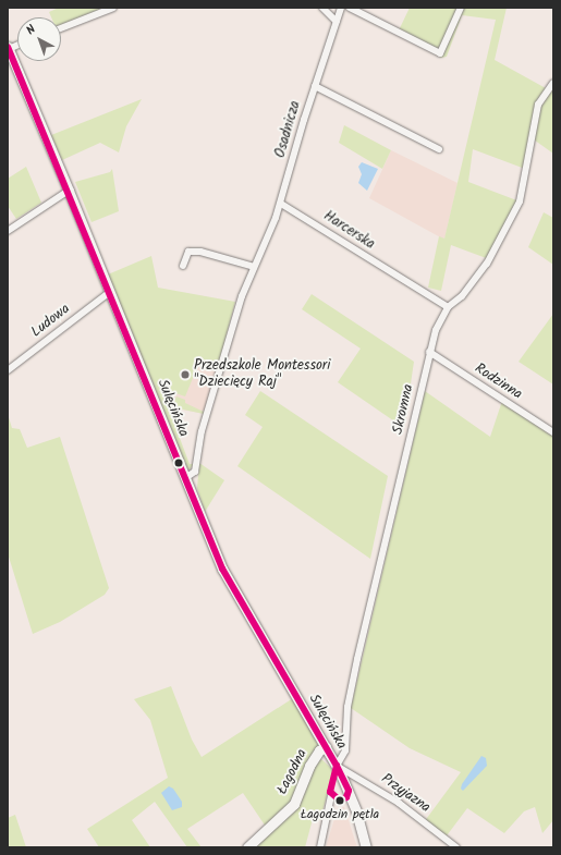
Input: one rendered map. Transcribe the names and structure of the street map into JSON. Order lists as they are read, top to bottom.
{
  "streets": {
    "street": [
      "Osadnicza",
      "Harcerska",
      "Ludowa",
      "Rodzinna",
      "Sulęcińska",
      "Skromna",
      "Łagodna",
      "Przyjazna"
    ]
  },
  "crossings": [
    ["Osadnicza", "Harcerska"],
    ["Osadnicza", "Sulęcińska"],
    ["Harcerska", "Skromna"],
    ["Ludowa", "Sulęcińska"],
    ["Rodzinna", "Skromna"],
    ["Sulęcińska", "Skromna"],
    ["Sulęcińska", "Łagodna"],
    ["Sulęcińska", "Przyjazna"],
    ["Skromna", "Przyjazna"]
  ],
  "places": ["Przedszkole Montessori \"Dziecięcy Raj\"", "Łagodzin pętla"],
  "north": "top left"
}
